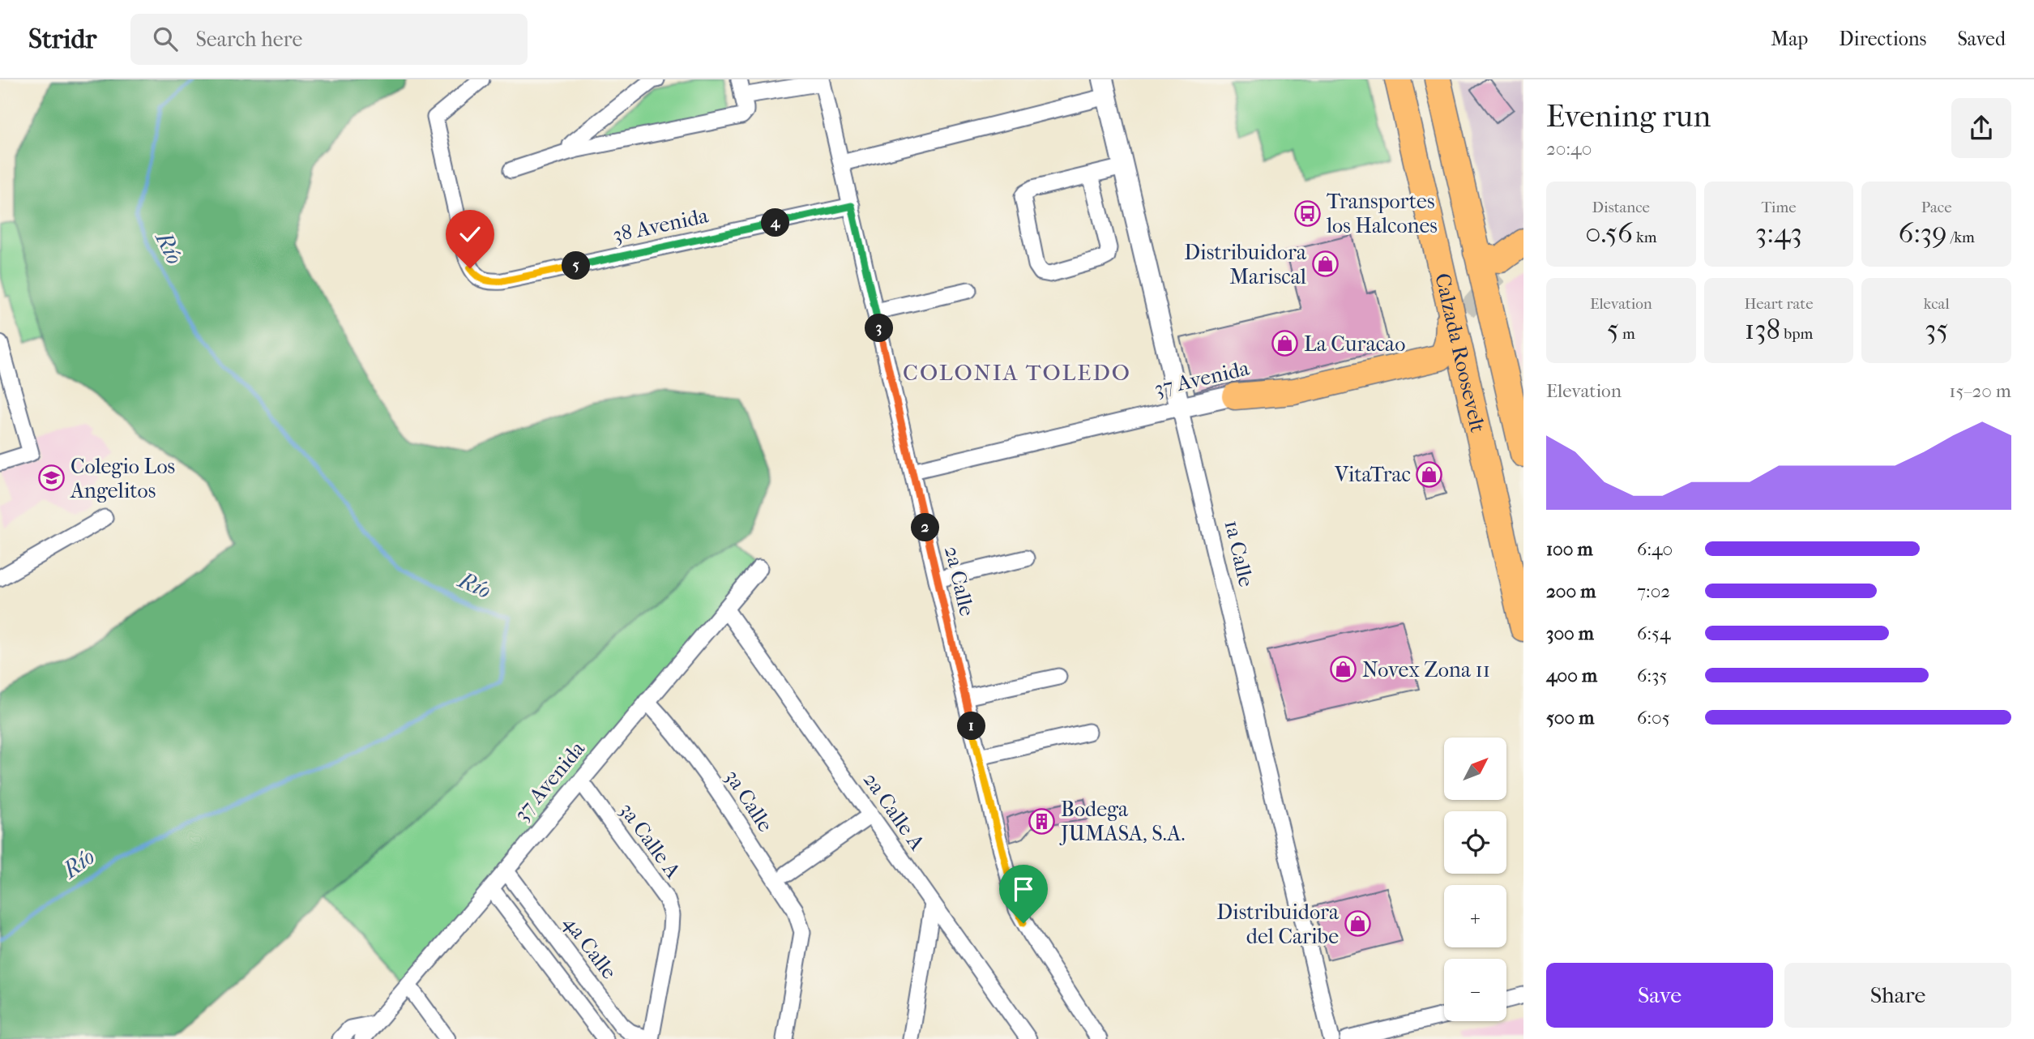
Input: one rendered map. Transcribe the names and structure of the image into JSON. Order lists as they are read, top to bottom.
{
  "streets": {
    "highway": ["Calzada Roosevelt"],
    "street": [
      "38 Avenida",
      "37 Avenida",
      "1a Calle",
      "2a Calle",
      "3a Calle",
      "2a Calle A",
      "3a Calle A",
      "4a Calle"
    ]
  },
  "crossings": [
    ["38 Avenida", "2a Calle"],
    ["37 Avenida", "1a Calle"],
    ["37 Avenida", "2a Calle"],
    ["37 Avenida", "3a Calle"],
    ["37 Avenida", "2a Calle A"],
    ["37 Avenida", "3a Calle A"],
    ["37 Avenida", "4a Calle"],
    ["3a Calle A", "4a Calle"]
  ],
  "districts": ["COLONIA TOLEDO"],
  "water": ["Río"],
  "places": {
    "bus stop": ["Transportes los Halcones"],
    "shop": [
      "Distribuidora Mariscal",
      "La Curacao",
      "VitaTrac",
      "Novex Zona 11",
      "Distribuidora del Caribe"
    ],
    "school or university": ["Colegio Los Angelitos"],
    "building": ["Bodega JUMASA, S.A."]
  },
  "north": "top right",
  "page": {
    "header": "Stridr",
    "search": "Search here",
    "nav": ["Map", "Directions", "Saved"],
    "heading": ["Evening run", "20:40"],
    "stats": [
      ["Distance", "0.56 km"],
      ["Time", "3:43"],
      ["Pace", "6:39 /km"],
      ["Elevation", "5 m"],
      ["Heart rate", "138 bpm"],
      ["kcal", "35"]
    ],
    "pins": [
      "4",
      "5",
      "3",
      "2",
      "1"
    ],
    "chart": ["Elevation", "15–20 m"],
    "list": [
      {
        "name": "100 m",
        "note": "6:40"
      },
      {
        "name": "200 m",
        "note": "7:02"
      },
      {
        "name": "300 m",
        "note": "6:54"
      },
      {
        "name": "400 m",
        "note": "6:35"
      },
      {
        "name": "500 m",
        "note": "6:05"
      }
    ],
    "map_buttons": ["+", "−"],
    "buttons": ["Save", "Share"]
  }
}
